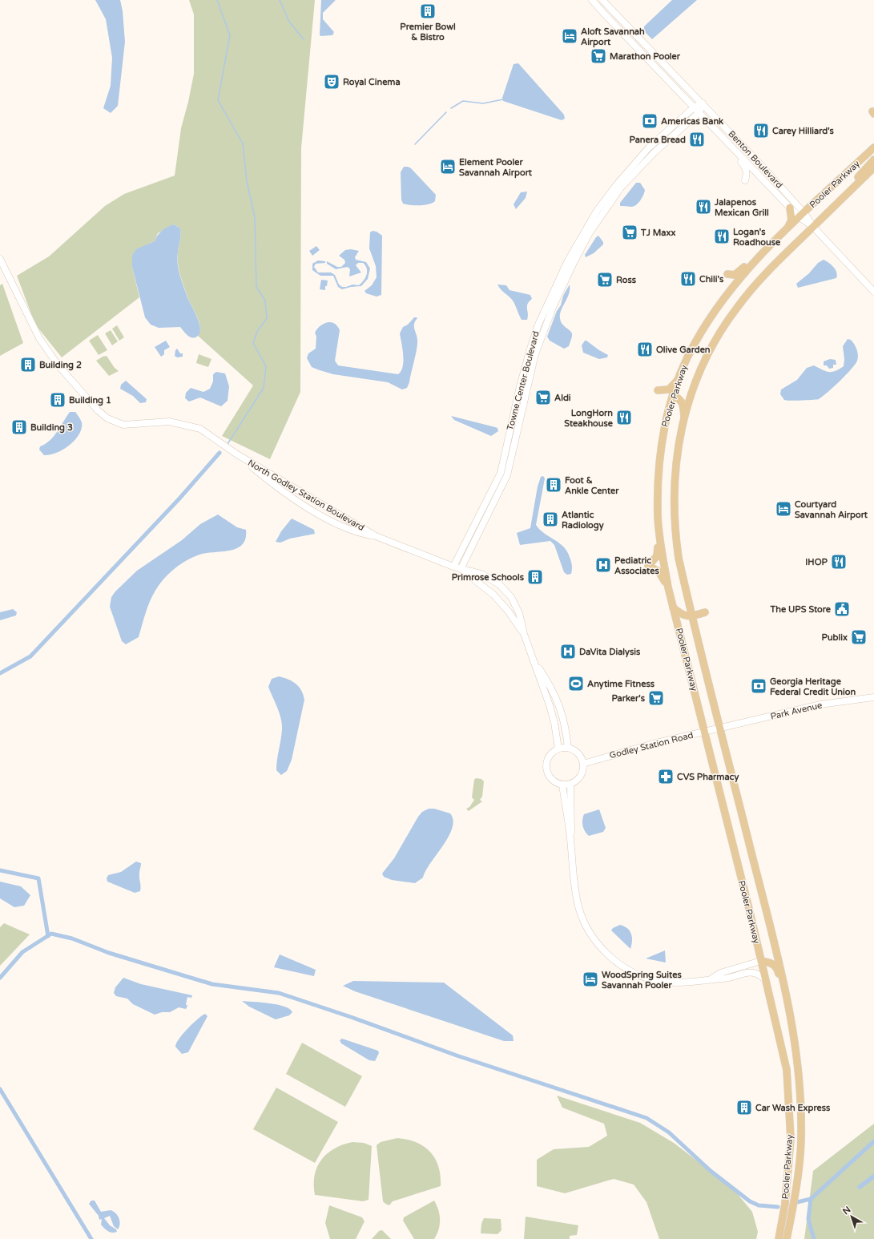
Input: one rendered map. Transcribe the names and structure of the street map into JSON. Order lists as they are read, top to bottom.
{
  "streets": {
    "main road": ["Pooler Parkway"],
    "street": [
      "Benton Boulevard",
      "Towne Center Boulevard",
      "North Godley Station Boulevard",
      "Park Avenue",
      "Godley Station Road"
    ]
  },
  "crossings": [
    ["Benton Boulevard", "Pooler Parkway"],
    ["Benton Boulevard", "Towne Center Boulevard"],
    ["Pooler Parkway", "Park Avenue"],
    ["Pooler Parkway", "Godley Station Road"],
    ["Towne Center Boulevard", "North Godley Station Boulevard"],
    ["North Godley Station Boulevard", "Godley Station Road"],
    ["Park Avenue", "Godley Station Road"]
  ],
  "places": {
    "building": [
      "Premier Bowl & Bistro",
      "Building 2",
      "Building 1",
      "Building 3",
      "Foot & Ankle Center",
      "Atlantic Radiology",
      "Primrose Schools",
      "Car Wash Express"
    ],
    "hotel": [
      "Aloft Savannah Airport",
      "Element Pooler Savannah Airport",
      "Courtyard Savannah Airport",
      "WoodSpring Suites Savannah Pooler"
    ],
    "supermarket": [
      "Marathon Pooler",
      "TJ Maxx",
      "Ross",
      "Aldi",
      "Publix",
      "Parker's"
    ],
    "theatre": ["Royal Cinema"],
    "bank": ["Americas Bank", "Georgia Heritage Federal Credit Union"],
    "restaurant": [
      "Carey Hilliard's",
      "Panera Bread",
      "Jalapenos Mexican Grill",
      "Logan's Roadhouse",
      "Chili's",
      "Olive Garden",
      "LongHorn Steakhouse",
      "IHOP"
    ],
    "hospital": ["Pediatric Associates", "DaVita Dialysis"],
    "public building": ["The UPS Store"],
    "sports": ["Anytime Fitness"],
    "pharmacy": ["CVS Pharmacy"]
  },
  "north": "top left"
}
